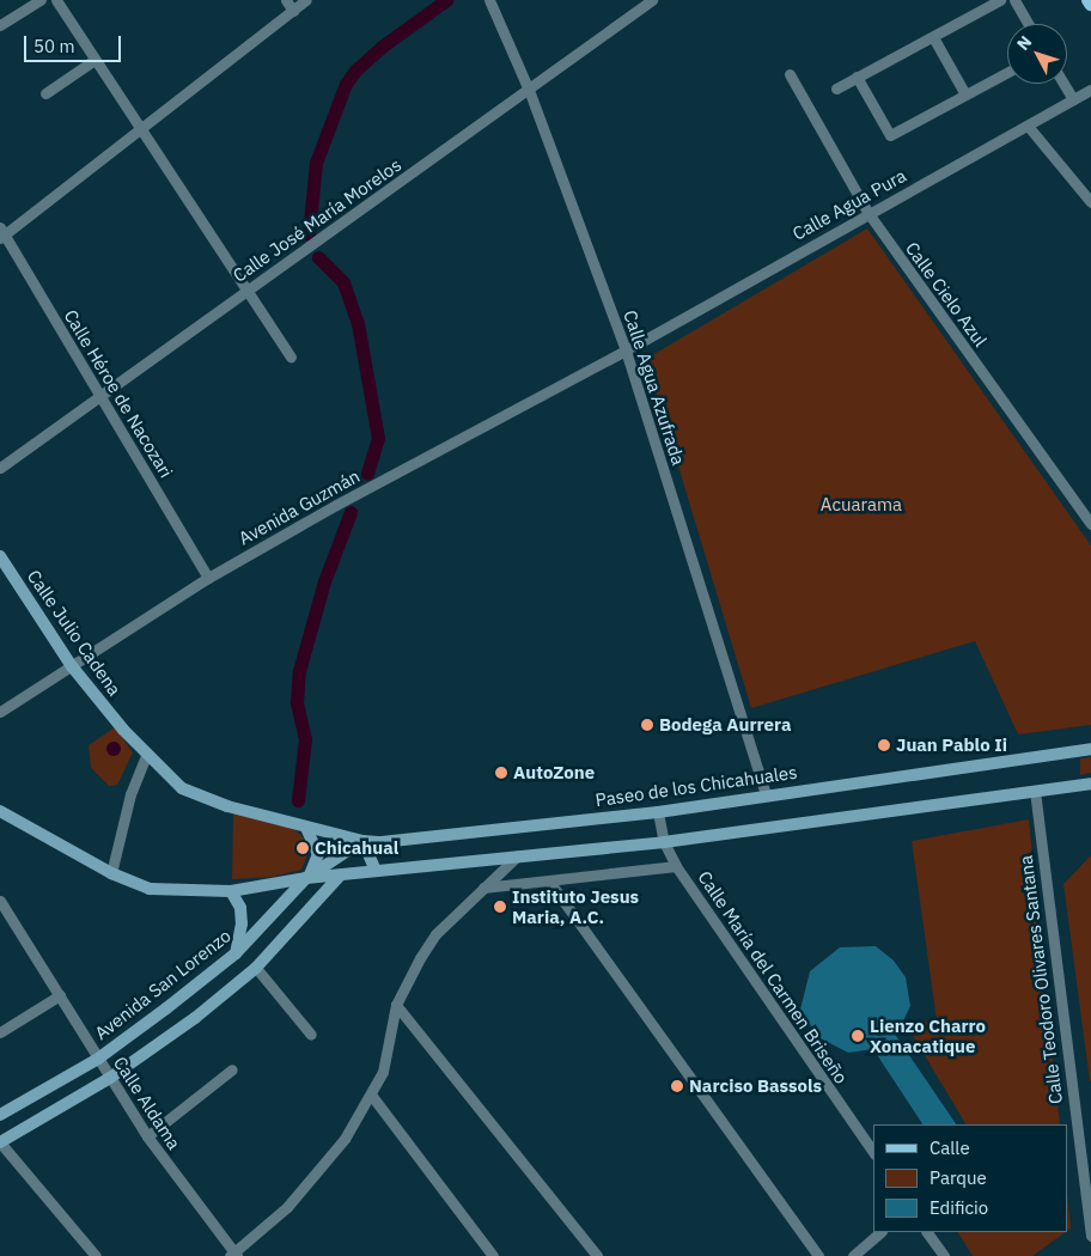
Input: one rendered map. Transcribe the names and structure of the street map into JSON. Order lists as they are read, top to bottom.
{
  "streets": {
    "main road": ["Calle Julio Cadena", "Paseo de los Chicahuales", "Avenida San Lorenzo"],
    "street": [
      "Calle Agua Pura",
      "Calle José María Morelos",
      "Calle Cielo Azul",
      "Calle Agua Azufrada",
      "Calle Héroe de Nacozari",
      "Avenida Guzmán",
      "Calle María del Carmen Briseño",
      "Calle Teodoro Olivares Santana",
      "Calle Aldama"
    ]
  },
  "crossings": [
    ["Calle Agua Pura", "Calle Cielo Azul"],
    ["Calle Agua Pura", "Calle Agua Azufrada"],
    ["Calle Agua Pura", "Avenida Guzmán"],
    ["Calle José María Morelos", "Calle Agua Azufrada"],
    ["Calle José María Morelos", "Calle Héroe de Nacozari"],
    ["Calle Agua Azufrada", "Avenida Guzmán"],
    ["Calle Agua Azufrada", "Paseo de los Chicahuales"],
    ["Calle Héroe de Nacozari", "Avenida Guzmán"],
    ["Avenida Guzmán", "Calle Julio Cadena"],
    ["Calle Julio Cadena", "Paseo de los Chicahuales"],
    ["Paseo de los Chicahuales", "Calle María del Carmen Briseño"],
    ["Paseo de los Chicahuales", "Avenida San Lorenzo"],
    ["Avenida San Lorenzo", "Calle Aldama"]
  ],
  "parks": ["Acuarama"],
  "places": [
    "Bodega Aurrera",
    "Juan Pablo Ii",
    "AutoZone",
    "Chicahual",
    "Instituto Jesus Maria, A.C.",
    "Lienzo Charro Xonacatique",
    "Narciso Bassols"
  ],
  "legend": ["Calle", "Parque", "Edificio"],
  "scale_bar": "50 m",
  "north": "top left"
}
